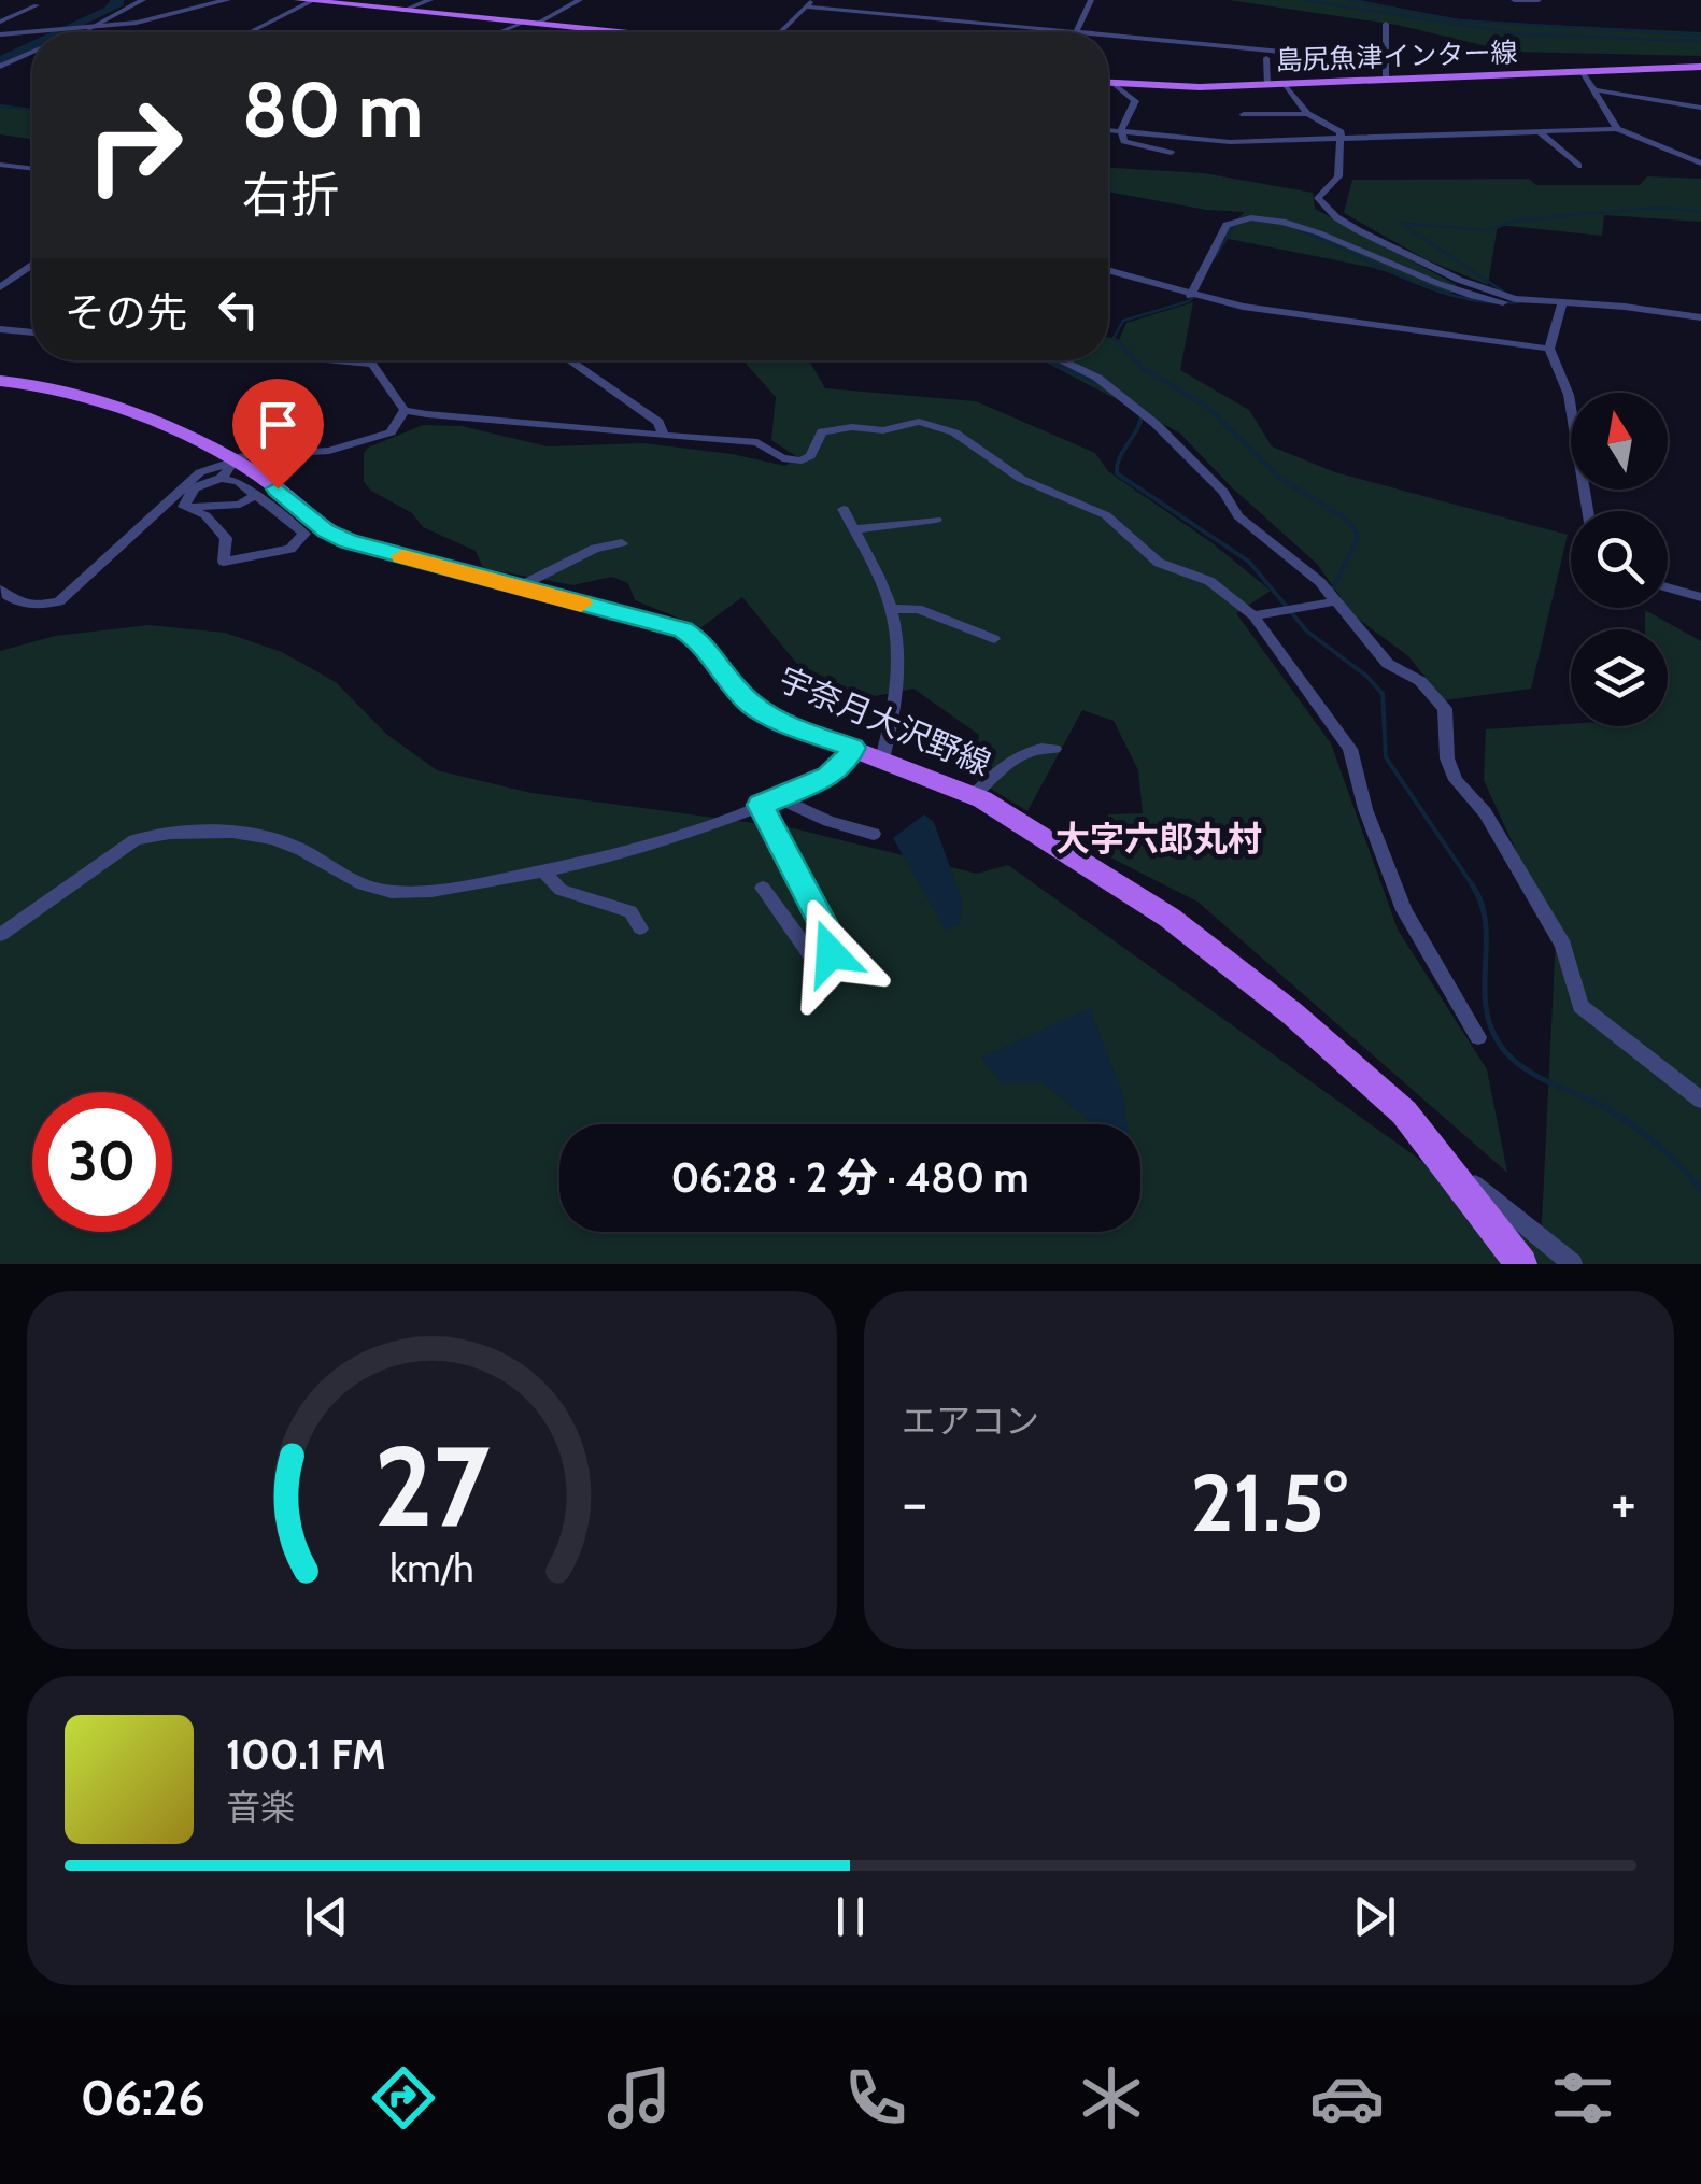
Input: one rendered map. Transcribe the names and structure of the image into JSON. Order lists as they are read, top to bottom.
{
  "streets": {
    "main road": ["島尻魚津インター線", "宇奈月大沢野線"]
  },
  "districts": ["大字六郎丸村"],
  "north": "top",
  "page": {
    "turn": ["80 m", "右折"],
    "then": "その先",
    "limit": "30",
    "trip": "06:28 · 2 分 · 480 m",
    "tile": "エアコン",
    "heat": ["−", "21.5°", "+"],
    "song": ["100.1 FM", "音楽"],
    "tabs": "06:26",
    "gauge": ["27", "km/h"]
  }
}
